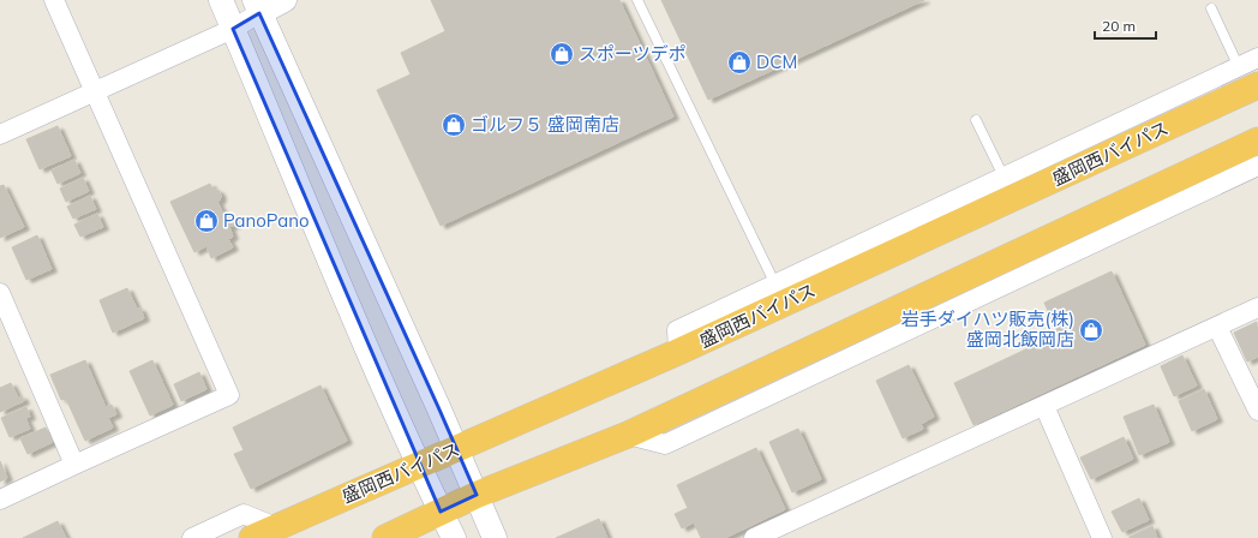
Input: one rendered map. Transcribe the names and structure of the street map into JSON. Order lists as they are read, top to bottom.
{
  "streets": {
    "highway": ["盛岡西バイパス"]
  },
  "places": {
    "shop": [
      "スポーツデポ",
      "DCM",
      "ゴルフ５ 盛岡南店",
      "PanoPano",
      "岩手ダイハツ販売(株) 盛岡北飯岡店"
    ]
  },
  "scale_bar": "20 m"
}
